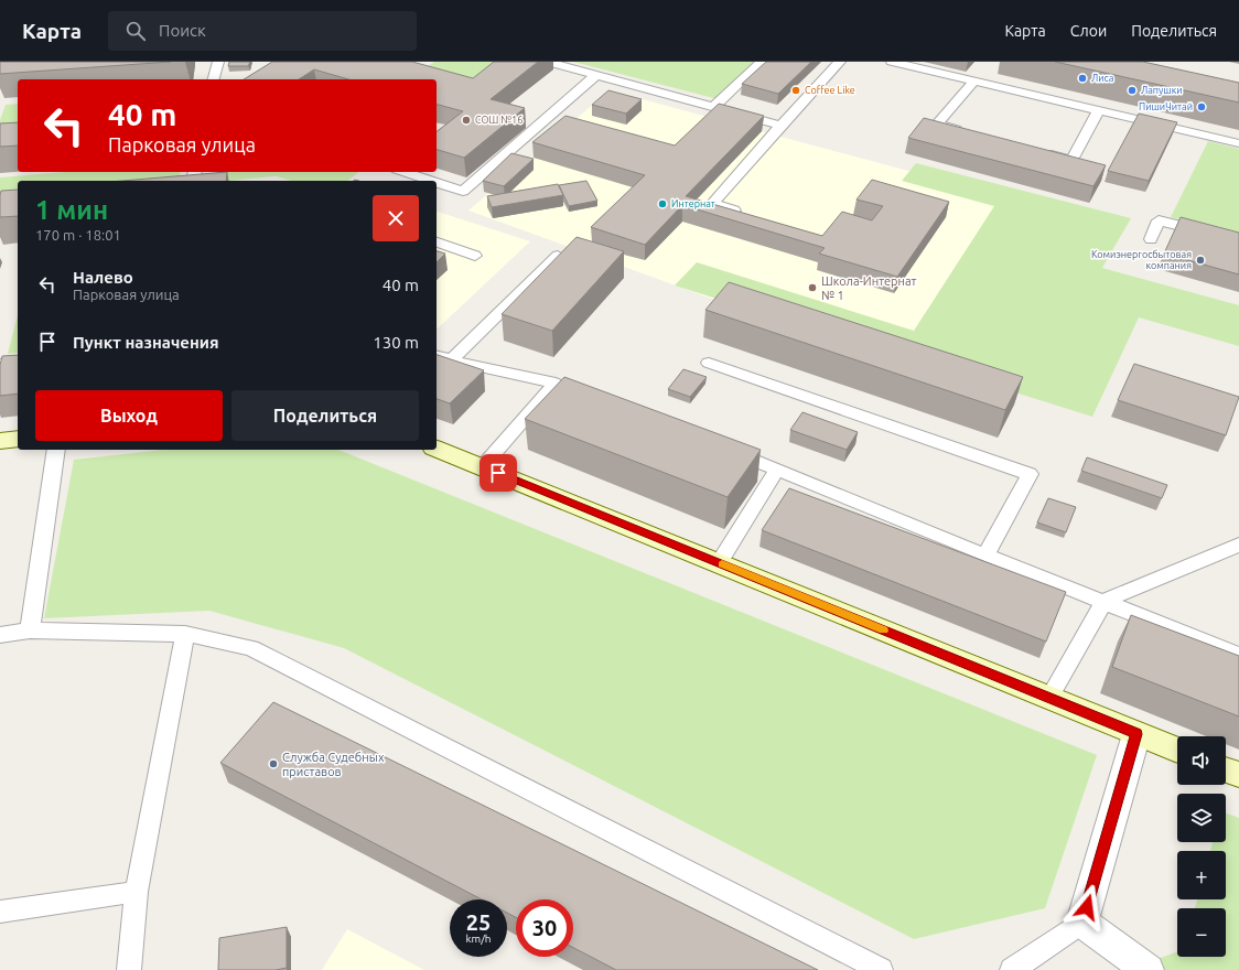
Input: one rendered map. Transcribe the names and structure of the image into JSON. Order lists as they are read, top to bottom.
{
  "places": [
    "Лиса",
    "Coffee Like",
    "Лапушки",
    "ПишиЧитай",
    "СОШ №16",
    "Интернат",
    "Комиэнергосбытовая компания",
    "Школа-Интернат № 1",
    "Служба Судебных приставов"
  ],
  "page": {
    "header": "Карта",
    "search": "Поиск",
    "nav": ["Карта", "Слои", "Поделиться"],
    "turn": ["40 m", "Парковая улица"],
    "heading": ["1 мин", "170 m · 18:01"],
    "list": [
      {
        "name": "Налево",
        "note": "Парковая улица",
        "value": "40 m"
      },
      {
        "name": "Пункт назначения",
        "value": "130 m"
      }
    ],
    "buttons": ["Выход", "Поделиться"],
    "map_buttons": ["+", "−"],
    "speed": "25 km/h",
    "limit": "30"
  }
}
